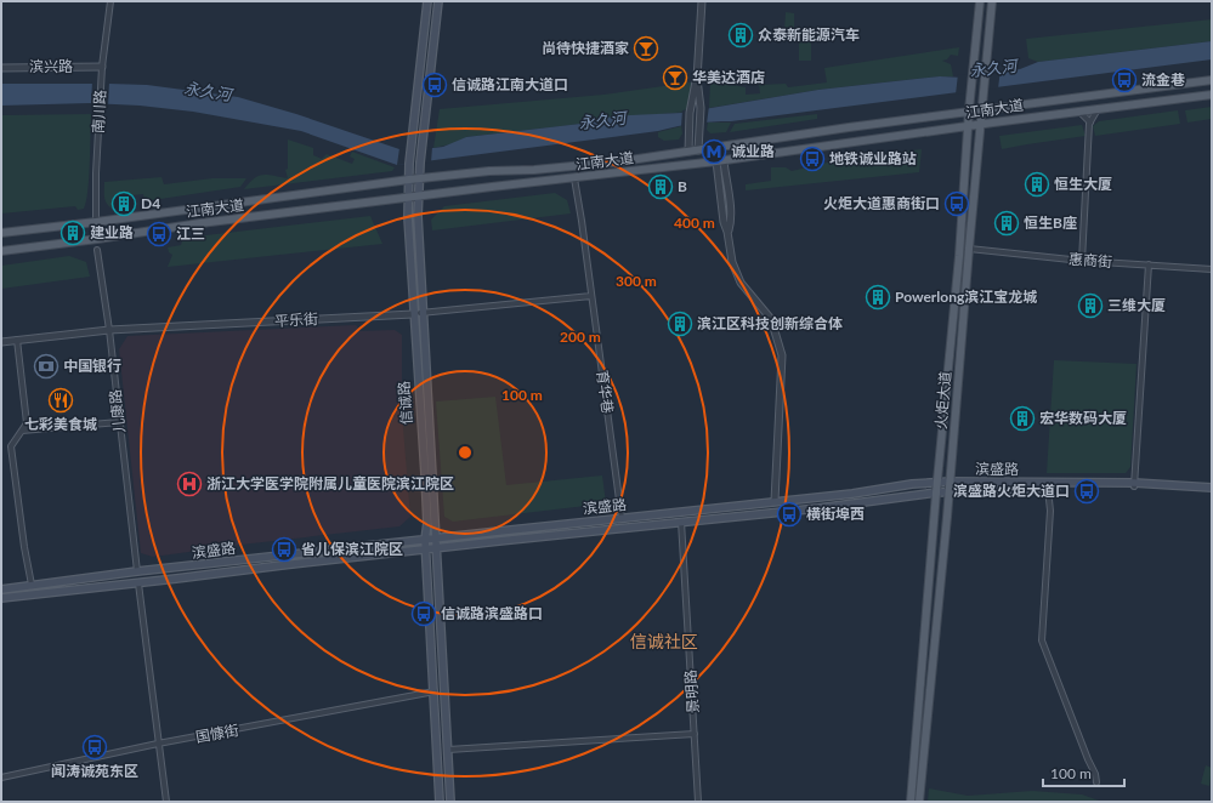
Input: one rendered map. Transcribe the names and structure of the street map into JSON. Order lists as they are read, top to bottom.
{
  "streets": {
    "main road": [
      "江南大道",
      "火炬大道",
      "信诚路",
      "滨盛路"
    ],
    "street": [
      "滨兴路",
      "南川路",
      "惠商街",
      "平乐街",
      "育华巷",
      "儿康路",
      "景明路",
      "国慷街"
    ]
  },
  "crossings": [
    ["滨兴路", "南川路"],
    ["江南大道", "南川路"],
    ["江南大道", "育华巷"],
    ["江南大道", "火炬大道"],
    ["江南大道", "信诚路"],
    ["惠商街", "火炬大道"],
    ["平乐街", "育华巷"],
    ["平乐街", "信诚路"],
    ["平乐街", "儿康路"],
    ["育华巷", "滨盛路"],
    ["火炬大道", "滨盛路"],
    ["信诚路", "滨盛路"],
    ["信诚路", "国慷街"],
    ["儿康路", "滨盛路"],
    ["滨盛路", "景明路"]
  ],
  "districts": ["信诚社区"],
  "water": ["永久河"],
  "places": {
    "building": [
      "众泰新能源汽车",
      "恒生大厦",
      "B",
      "D4",
      "恒生B座",
      "建业路",
      "Powerlong滨江宝龙城",
      "三维大厦",
      "滨江区科技创新综合体",
      "宏华数码大厦"
    ],
    "bar": ["尚待快捷酒家", "华美达酒店"],
    "bus stop": [
      "流金巷",
      "信诚路江南大道口",
      "地铁诚业路站",
      "火炬大道惠商街口",
      "江三",
      "滨盛路火炬大道口",
      "横街埠西",
      "省儿保滨江院区",
      "信诚路滨盛路口",
      "闻涛诚苑东区"
    ],
    "metro station": ["诚业路"],
    "bank": ["中国银行"],
    "restaurant": ["七彩美食城"],
    "hospital": ["浙江大学医学院附属儿童医院滨江院区"]
  },
  "scale_bar": "100 m",
  "rings": [
    "400 m",
    "300 m",
    "200 m",
    "100 m"
  ]
}
